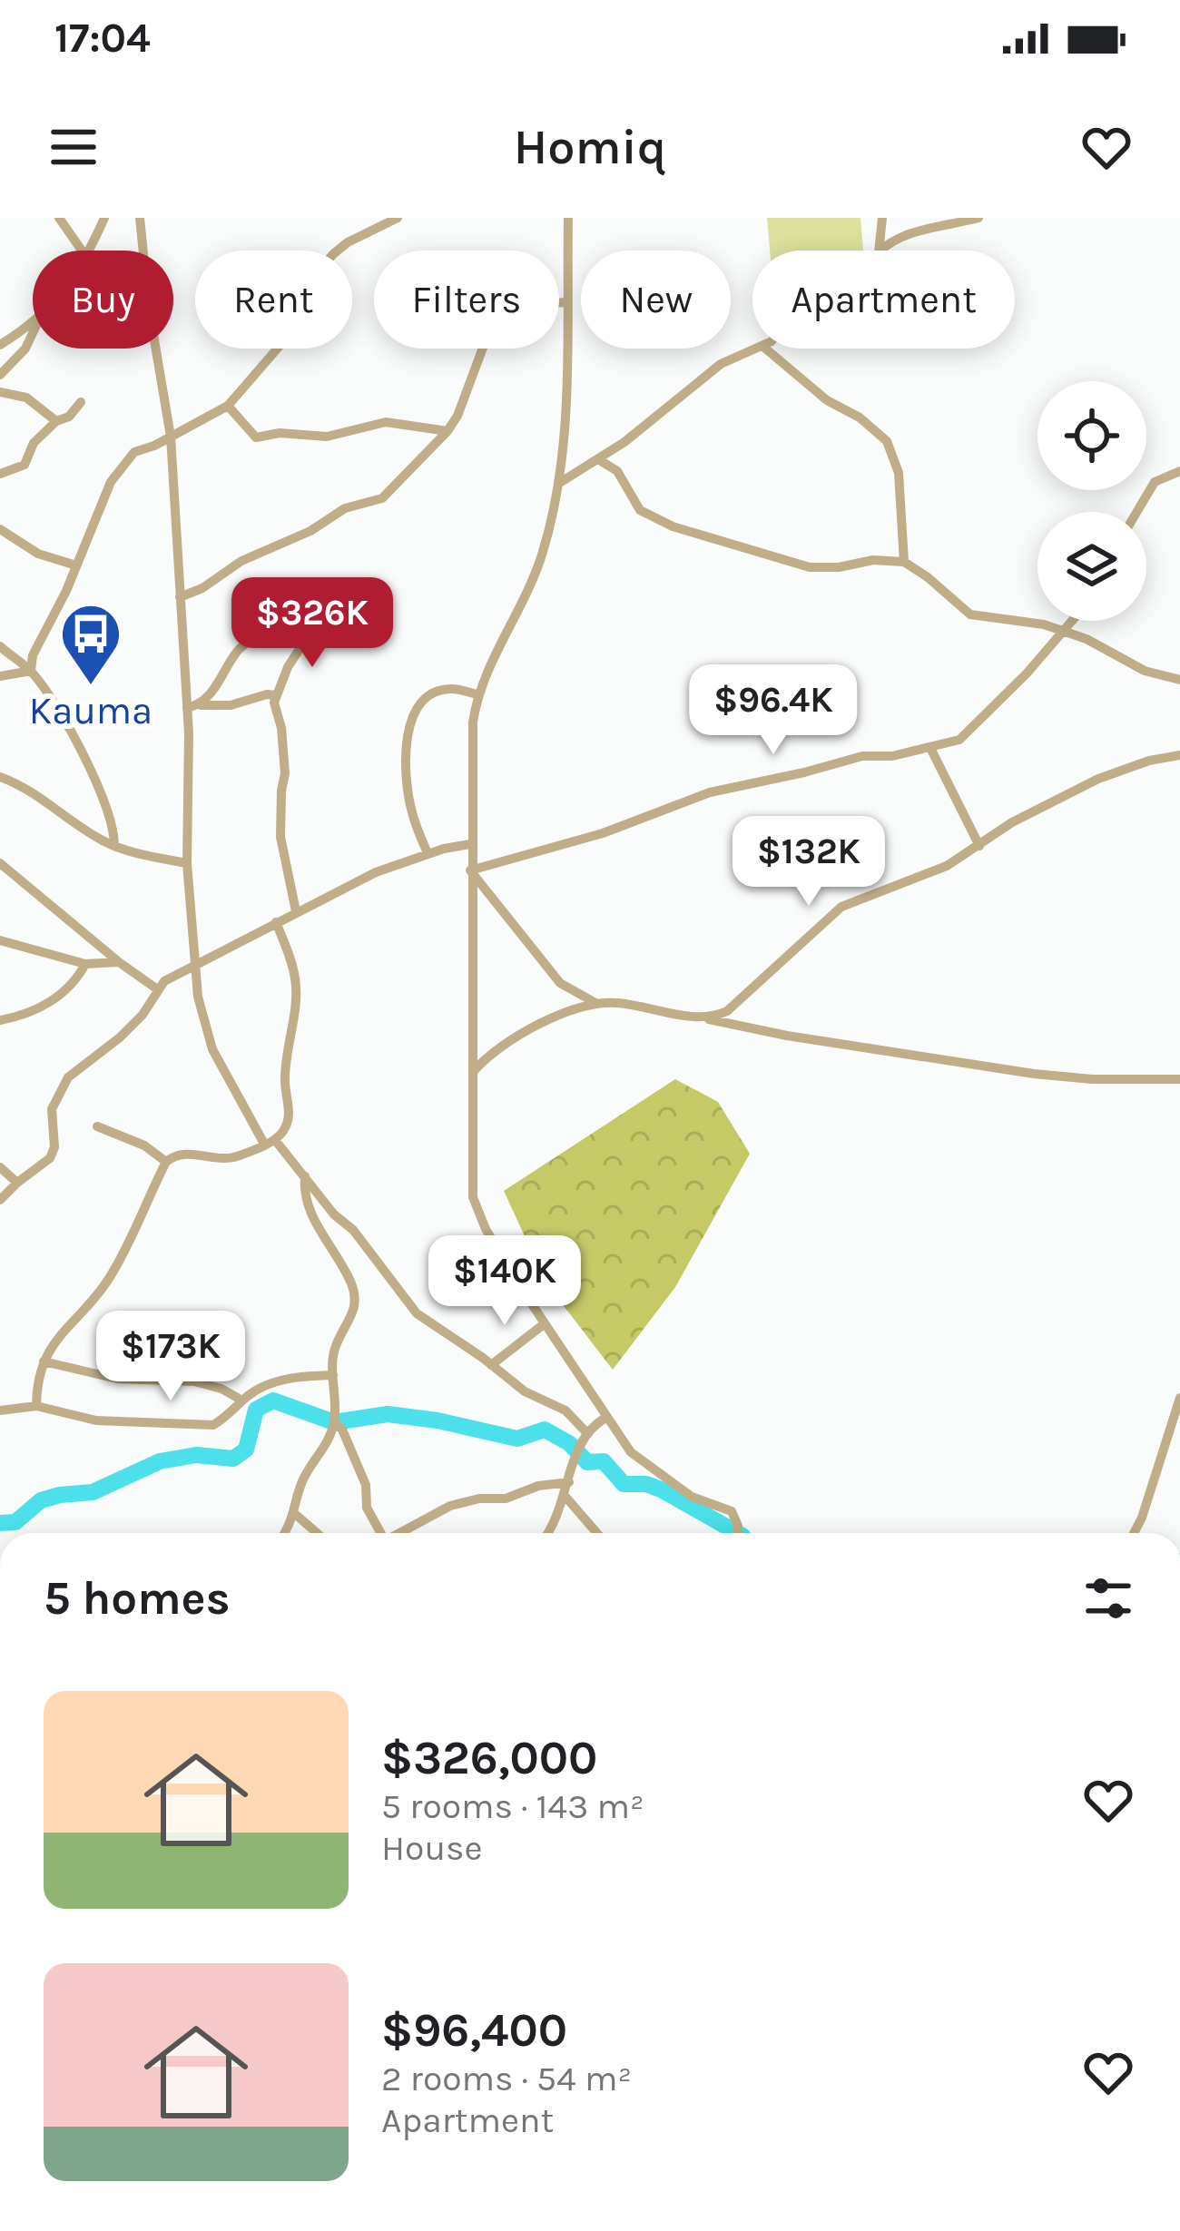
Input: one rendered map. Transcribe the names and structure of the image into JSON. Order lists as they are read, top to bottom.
{
  "places": {
    "bus stop": ["Kauma"]
  },
  "page": {
    "status": "17:04",
    "header": "Homiq",
    "chip": [
      "Buy",
      "Rent",
      "Filters",
      "New",
      "Apartment"
    ],
    "price": [
      "$326K",
      "$96.4K",
      "$132K",
      "$140K",
      "$173K"
    ],
    "heading": "5 homes",
    "list": [
      {
        "name": "$326,000",
        "note": "5 rooms · 143 m² · House"
      },
      {
        "name": "$96,400",
        "note": "2 rooms · 54 m² · Apartment"
      }
    ]
  }
}
